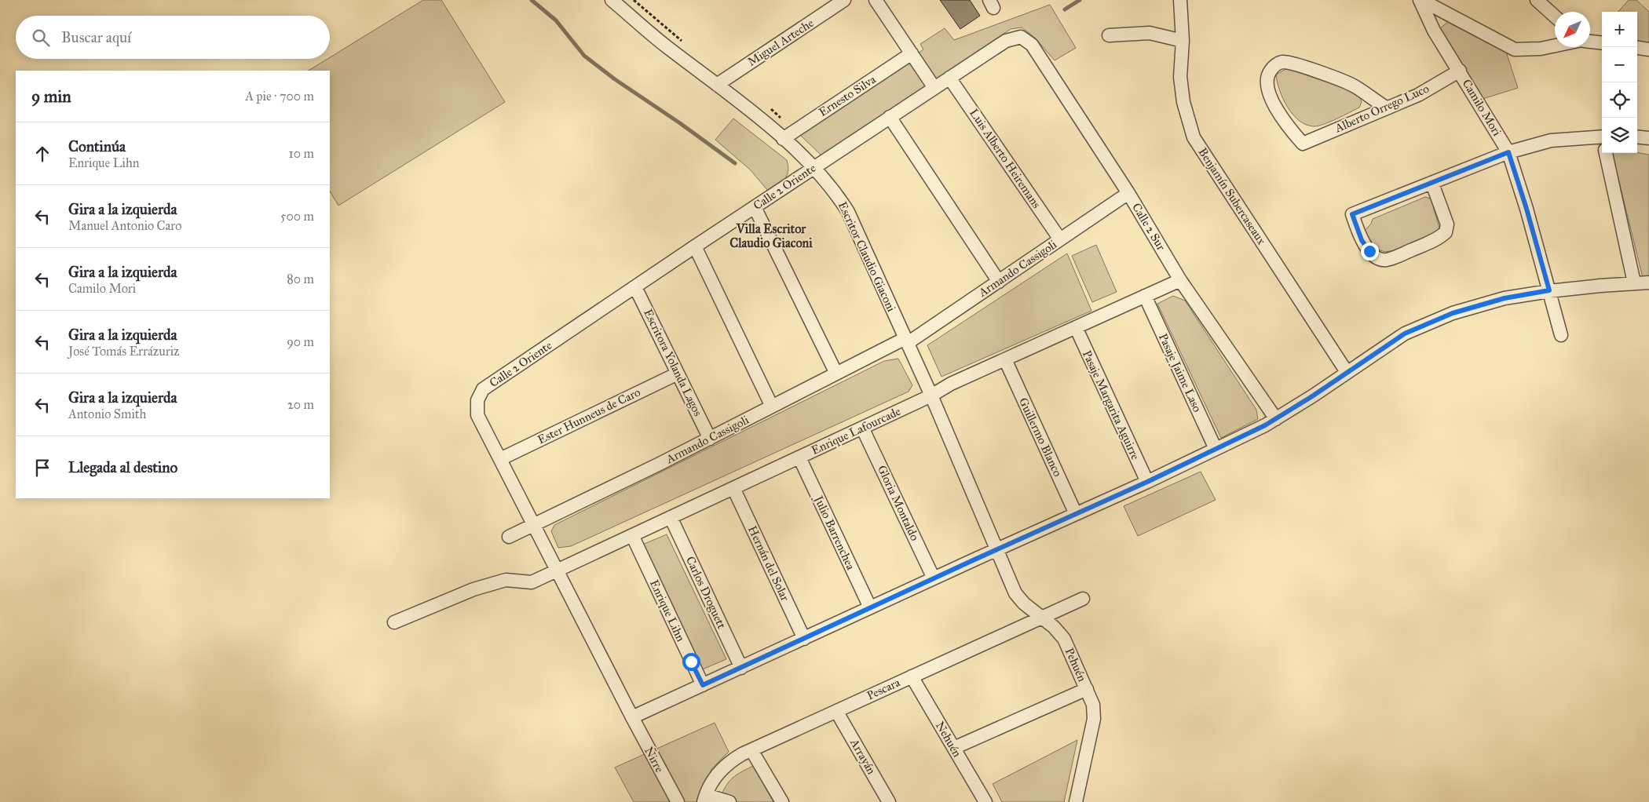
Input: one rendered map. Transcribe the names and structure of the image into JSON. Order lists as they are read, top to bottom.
{
  "streets": {
    "street": [
      "Miguel Arteche",
      "Ernesto Silva",
      "Camilo Mori",
      "Alberto Orrego Luco",
      "Luis Alberto Heiremans",
      "Calle 2 Oriente",
      "Benjamín Subercaseaux",
      "Calle 2 Sur",
      "Escritor Claudio Giaconi",
      "Armando Cassigoli",
      "Escritora Yolanda Lagos",
      "Pasaje Jaime Laso",
      "Pasaje Margarita Aguirre",
      "Ester Hunneus de Caro",
      "Enrique Lafourcade",
      "Guillermo Blanco",
      "Gloria Montaldo",
      "Julio Barrenchea",
      "Hernán del Solar",
      "Carlos Droguett",
      "Enrique Lihn",
      "Pehuén",
      "Pescara",
      "Nehuén",
      "Arrayán",
      "Ñirre"
    ]
  },
  "crossings": [
    ["Miguel Arteche", "Escritor Claudio Giaconi"],
    ["Ernesto Silva", "Escritor Claudio Giaconi"],
    ["Camilo Mori", "Alberto Orrego Luco"],
    ["Luis Alberto Heiremans", "Calle 2 Oriente"],
    ["Luis Alberto Heiremans", "Armando Cassigoli"],
    ["Calle 2 Oriente", "Calle 2 Sur"],
    ["Calle 2 Oriente", "Escritor Claudio Giaconi"],
    ["Calle 2 Oriente", "Escritora Yolanda Lagos"],
    ["Calle 2 Oriente", "Ñirre"],
    ["Calle 2 Sur", "Armando Cassigoli"],
    ["Calle 2 Sur", "Enrique Lafourcade"],
    ["Escritor Claudio Giaconi", "Armando Cassigoli"],
    ["Escritor Claudio Giaconi", "Enrique Lafourcade"],
    ["Escritor Claudio Giaconi", "Pehuén"],
    ["Armando Cassigoli", "Escritora Yolanda Lagos"],
    ["Armando Cassigoli", "Ñirre"],
    ["Escritora Yolanda Lagos", "Ester Hunneus de Caro"],
    ["Pasaje Jaime Laso", "Enrique Lafourcade"],
    ["Pasaje Margarita Aguirre", "Enrique Lafourcade"],
    ["Ester Hunneus de Caro", "Ñirre"],
    ["Enrique Lafourcade", "Guillermo Blanco"],
    ["Enrique Lafourcade", "Gloria Montaldo"],
    ["Enrique Lafourcade", "Julio Barrenchea"],
    ["Enrique Lafourcade", "Hernán del Solar"],
    ["Enrique Lafourcade", "Carlos Droguett"],
    ["Enrique Lafourcade", "Enrique Lihn"],
    ["Enrique Lafourcade", "Ñirre"],
    ["Pehuén", "Pescara"],
    ["Pescara", "Nehuén"],
    ["Pescara", "Arrayán"]
  ],
  "districts": ["Villa Escritor Claudio Giaconi"],
  "north": "bottom left",
  "page": {
    "map_buttons": ["+", "−"],
    "search": "Buscar aquí",
    "heading": ["9 min", "A pie · 700 m"],
    "list": [
      ["Continúa", "Enrique Lihn", "10 m"],
      ["Gira a la izquierda", "Manuel Antonio Caro", "500 m"],
      ["Gira a la izquierda", "Camilo Mori", "80 m"],
      ["Gira a la izquierda", "José Tomás Errázuriz", "90 m"],
      ["Gira a la izquierda", "Antonio Smith", "20 m"],
      "Llegada al destino"
    ]
  }
}
